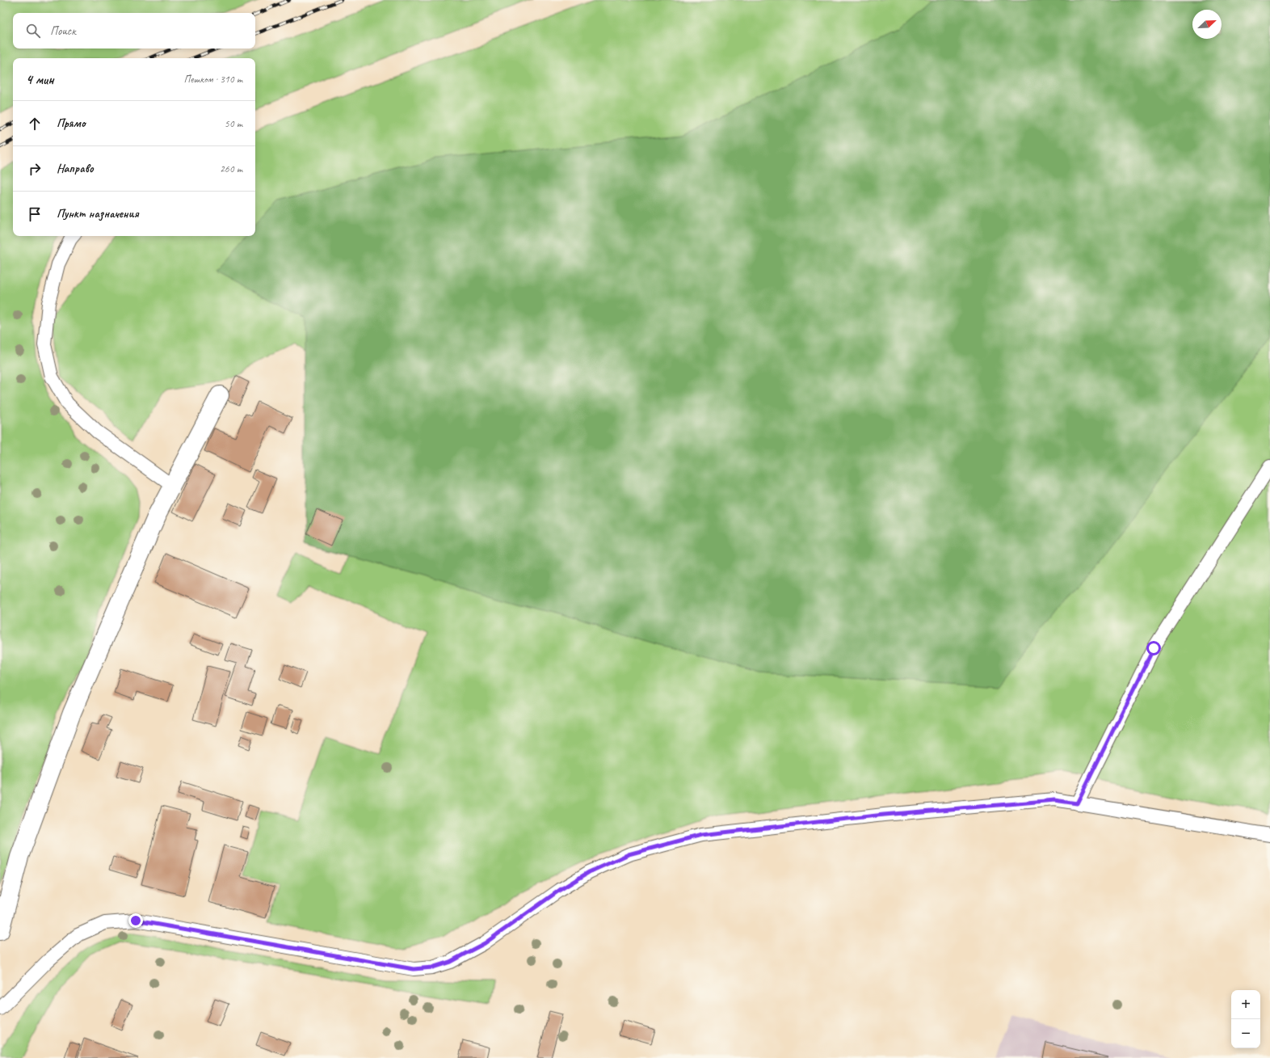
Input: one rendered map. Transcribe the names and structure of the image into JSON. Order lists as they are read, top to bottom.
{
  "north": "top right",
  "page": {
    "search": "Поиск",
    "heading": ["4 мин", "Пешком · 310 m"],
    "list": [
      ["Прямо", "50 m"],
      ["Направо", "260 m"],
      "Пункт назначения"
    ],
    "map_buttons": ["+", "−"]
  }
}
